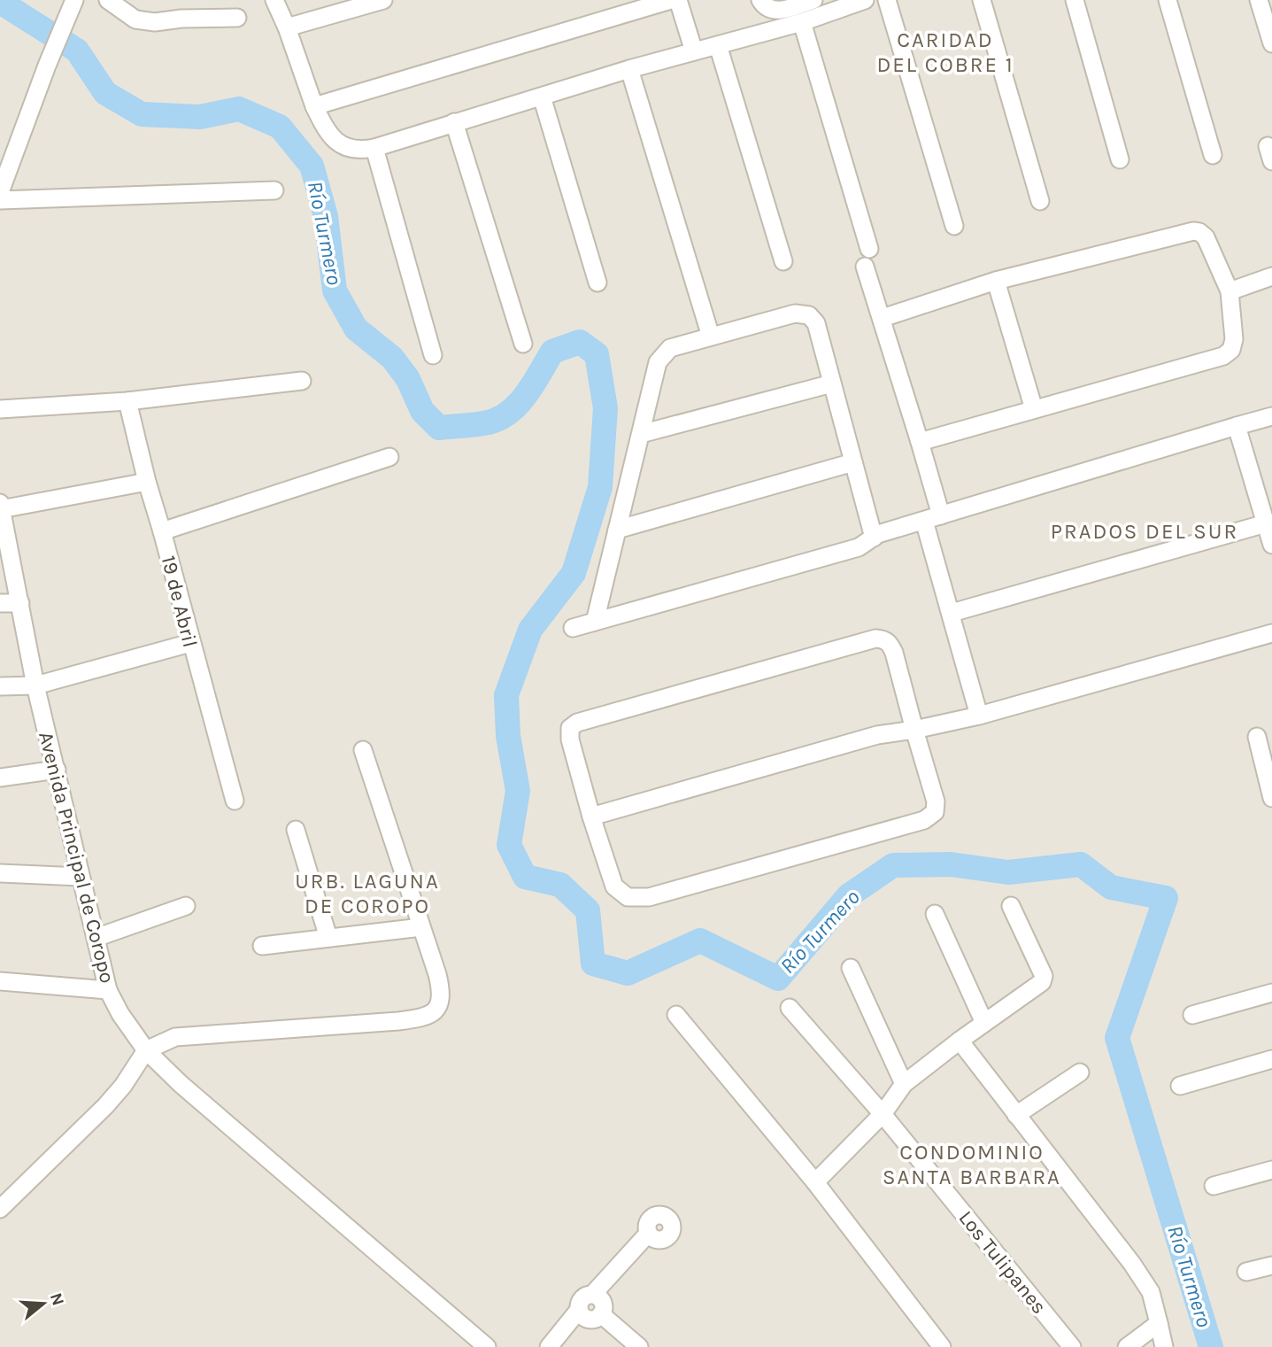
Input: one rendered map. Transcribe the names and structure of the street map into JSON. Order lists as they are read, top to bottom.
{
  "streets": {
    "street": ["19 de Abril", "Avenida Principal de Coropo", "Los Tulipanes"]
  },
  "districts": [
    "CARIDAD DEL COBRE 1",
    "PRADOS DEL SUR",
    "URB. LAGUNA DE COROPO",
    "CONDOMINIO SANTA BARBARA"
  ],
  "water": ["Río Turmero"],
  "north": "right"
}
